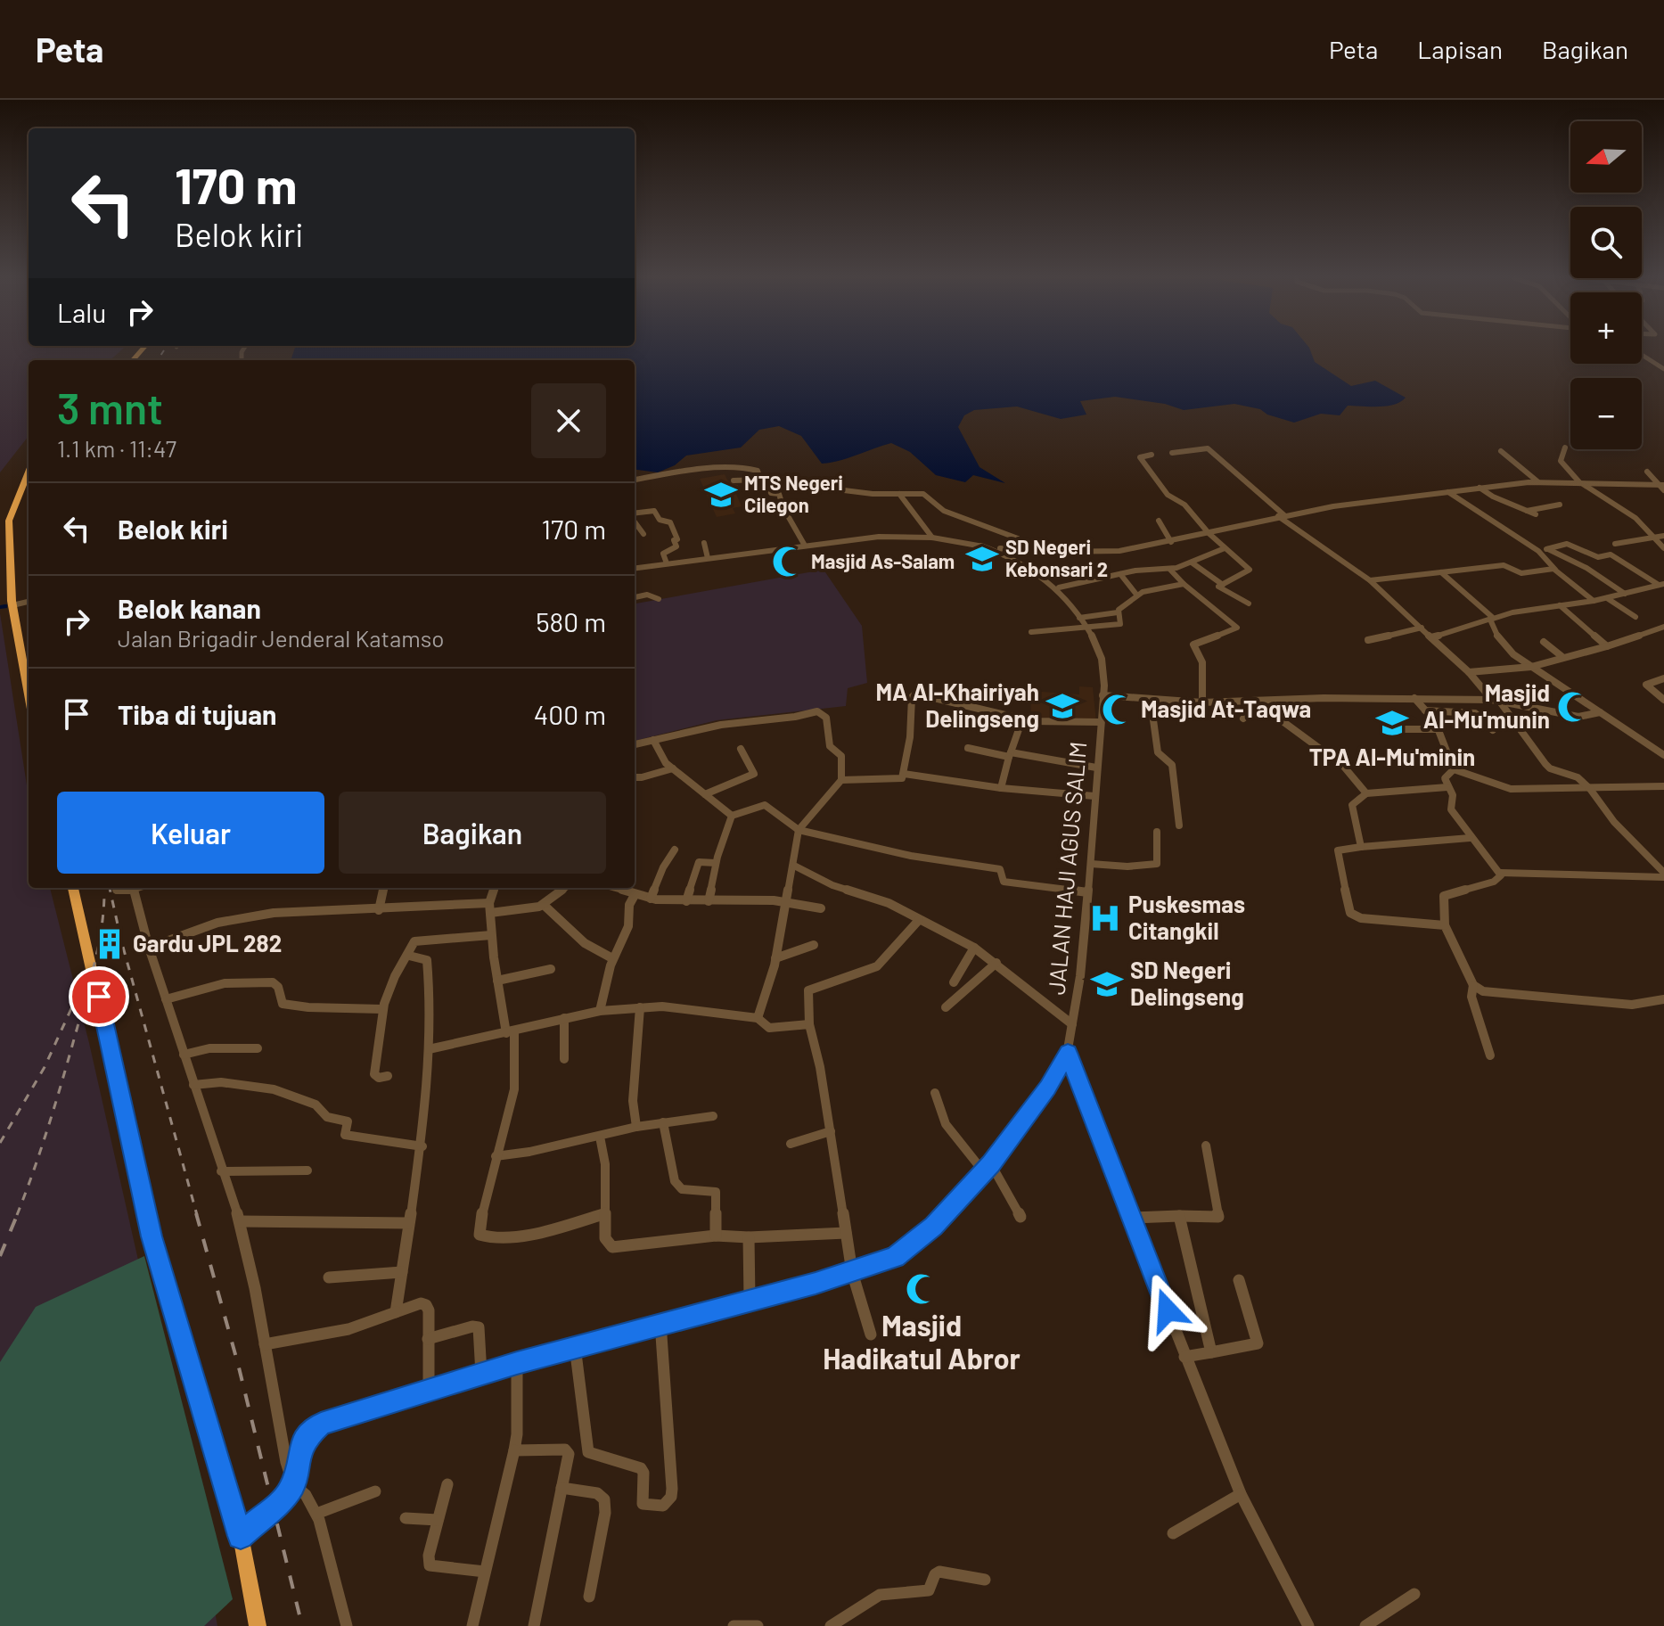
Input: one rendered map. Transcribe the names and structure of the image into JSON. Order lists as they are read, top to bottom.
{
  "streets": {
    "street": ["JALAN HAJI AGUS SALIM"]
  },
  "places": {
    "school or university": [
      "MTS Negeri Cilegon",
      "SD Negeri Kebonsari 2",
      "MA Al-Khairiyah Delingseng",
      "TPA Al-Mu'minin",
      "SD Negeri Delingseng"
    ],
    "mosque": [
      "Masjid As-Salam",
      "Masjid Al-Mu'munin",
      "Masjid At-Taqwa",
      "Masjid Hadikatul Abror"
    ],
    "hospital": ["Puskesmas Citangkil"],
    "building": ["Gardu JPL 282"]
  },
  "north": "left",
  "page": {
    "header": "Peta",
    "nav": ["Peta", "Lapisan", "Bagikan"],
    "map_buttons": ["+", "−"],
    "turn": ["170 m", "Belok kiri"],
    "then": "Lalu",
    "heading": ["3 mnt", "1.1 km · 11:47"],
    "list": [
      {
        "name": "Belok kiri",
        "value": "170 m"
      },
      {
        "name": "Belok kanan",
        "note": "Jalan Brigadir Jenderal Katamso",
        "value": "580 m"
      },
      {
        "name": "Tiba di tujuan",
        "value": "400 m"
      }
    ],
    "buttons": ["Keluar", "Bagikan"]
  }
}
